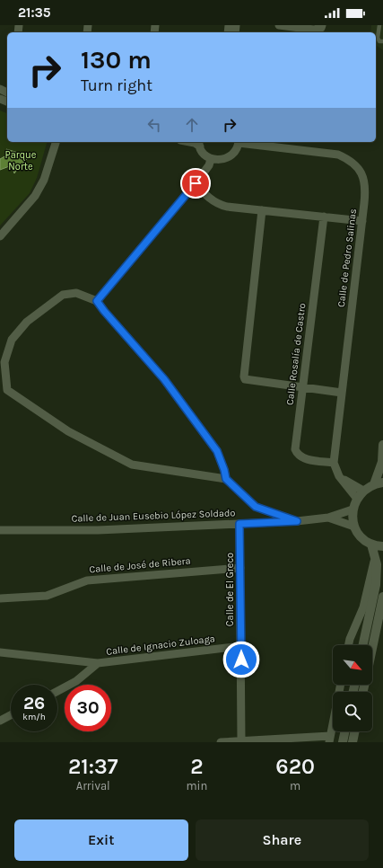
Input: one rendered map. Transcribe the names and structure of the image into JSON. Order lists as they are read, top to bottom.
{
  "streets": {
    "street": [
      "Calle de Pedro Salinas",
      "Calle Rosalía de Castro",
      "Calle de Juan Eusebio López Soldado",
      "Calle de José de Ribera",
      "Calle de El Greco",
      "Calle de Ignacio Zuloaga"
    ]
  },
  "crossings": [
    ["Calle de Pedro Salinas", "Calle Rosalía de Castro"],
    ["Calle de Juan Eusebio López Soldado", "Calle de El Greco"],
    ["Calle de José de Ribera", "Calle de El Greco"],
    ["Calle de El Greco", "Calle de Ignacio Zuloaga"]
  ],
  "parks": ["Parque Norte"],
  "north": "bottom right",
  "page": {
    "status": "21:35",
    "turn": ["130 m", "Turn right"],
    "speed": "26 km/h",
    "limit": "30",
    "eta": [
      "21:37",
      "Arrival",
      "2",
      "min",
      "620",
      "m"
    ],
    "buttons": ["Exit", "Share"]
  }
}
